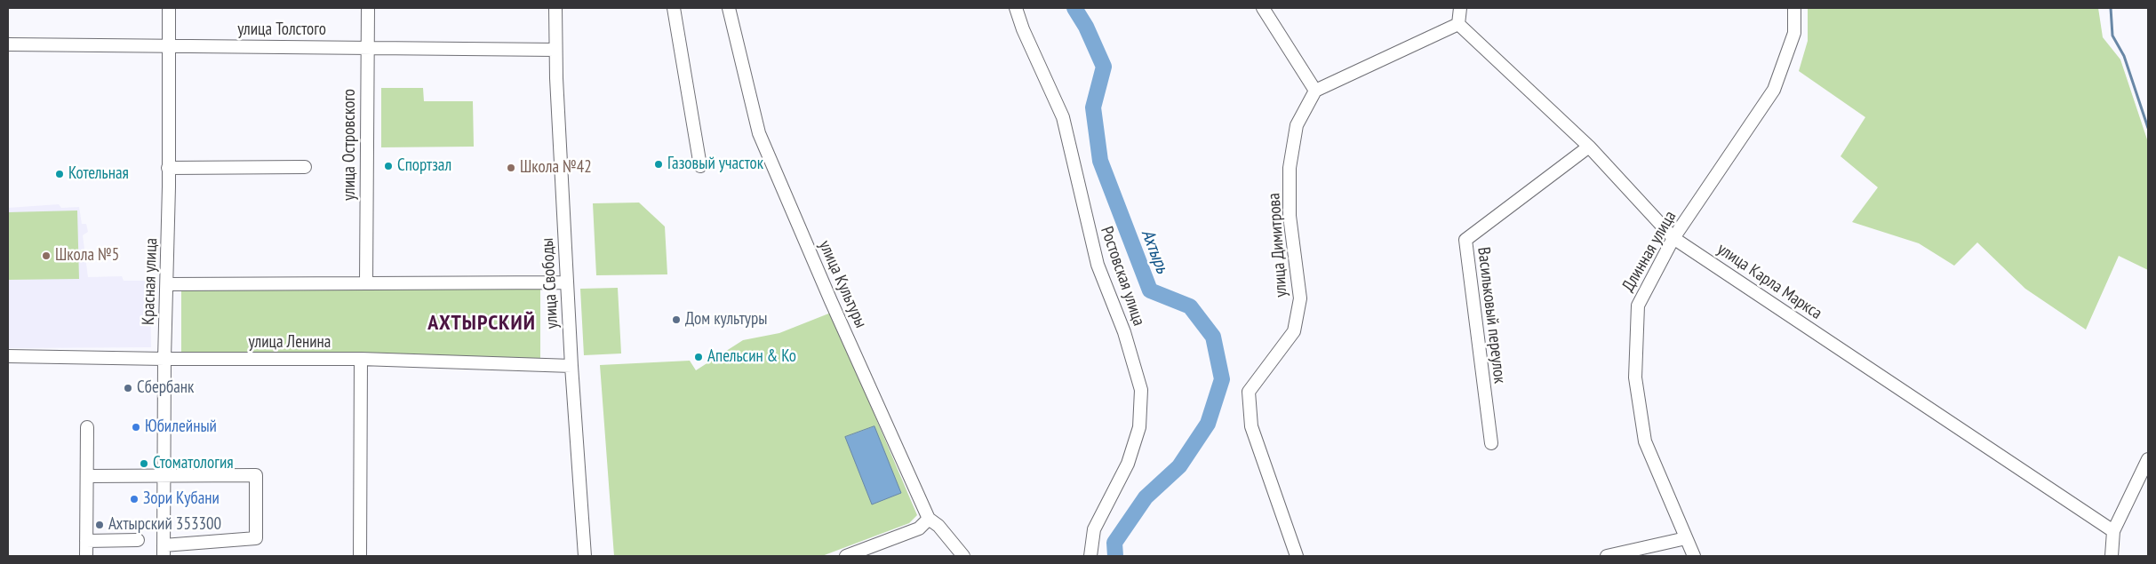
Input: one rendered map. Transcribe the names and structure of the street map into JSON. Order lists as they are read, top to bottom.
{
  "streets": {
    "street": [
      "улица Толстого",
      "улица Островского",
      "улица Димитрова",
      "Длинная улица",
      "Ростовская улица",
      "Красная улица",
      "улица Карла Маркса",
      "улица Свободы",
      "улица Культуры",
      "Васильковый переулок",
      "улица Ленина"
    ]
  },
  "crossings": [
    ["улица Толстого", "улица Островского"],
    ["улица Толстого", "Красная улица"],
    ["улица Толстого", "улица Свободы"],
    ["Длинная улица", "улица Карла Маркса"],
    ["Красная улица", "улица Ленина"],
    ["улица Карла Маркса", "Васильковый переулок"],
    ["улица Свободы", "улица Ленина"]
  ],
  "districts": ["АХТЫРСКИЙ"],
  "water": ["Ахтырь"],
  "places": [
    "Газовый участок",
    "Спортзал",
    "Школа №42",
    "Котельная",
    "Школа №5",
    "Дом культуры",
    "Апельсин & Ко",
    "Сбербанк",
    "Юбилейный",
    "Стоматология",
    "Зори Кубани",
    "Ахтырский 353300"
  ]
}
